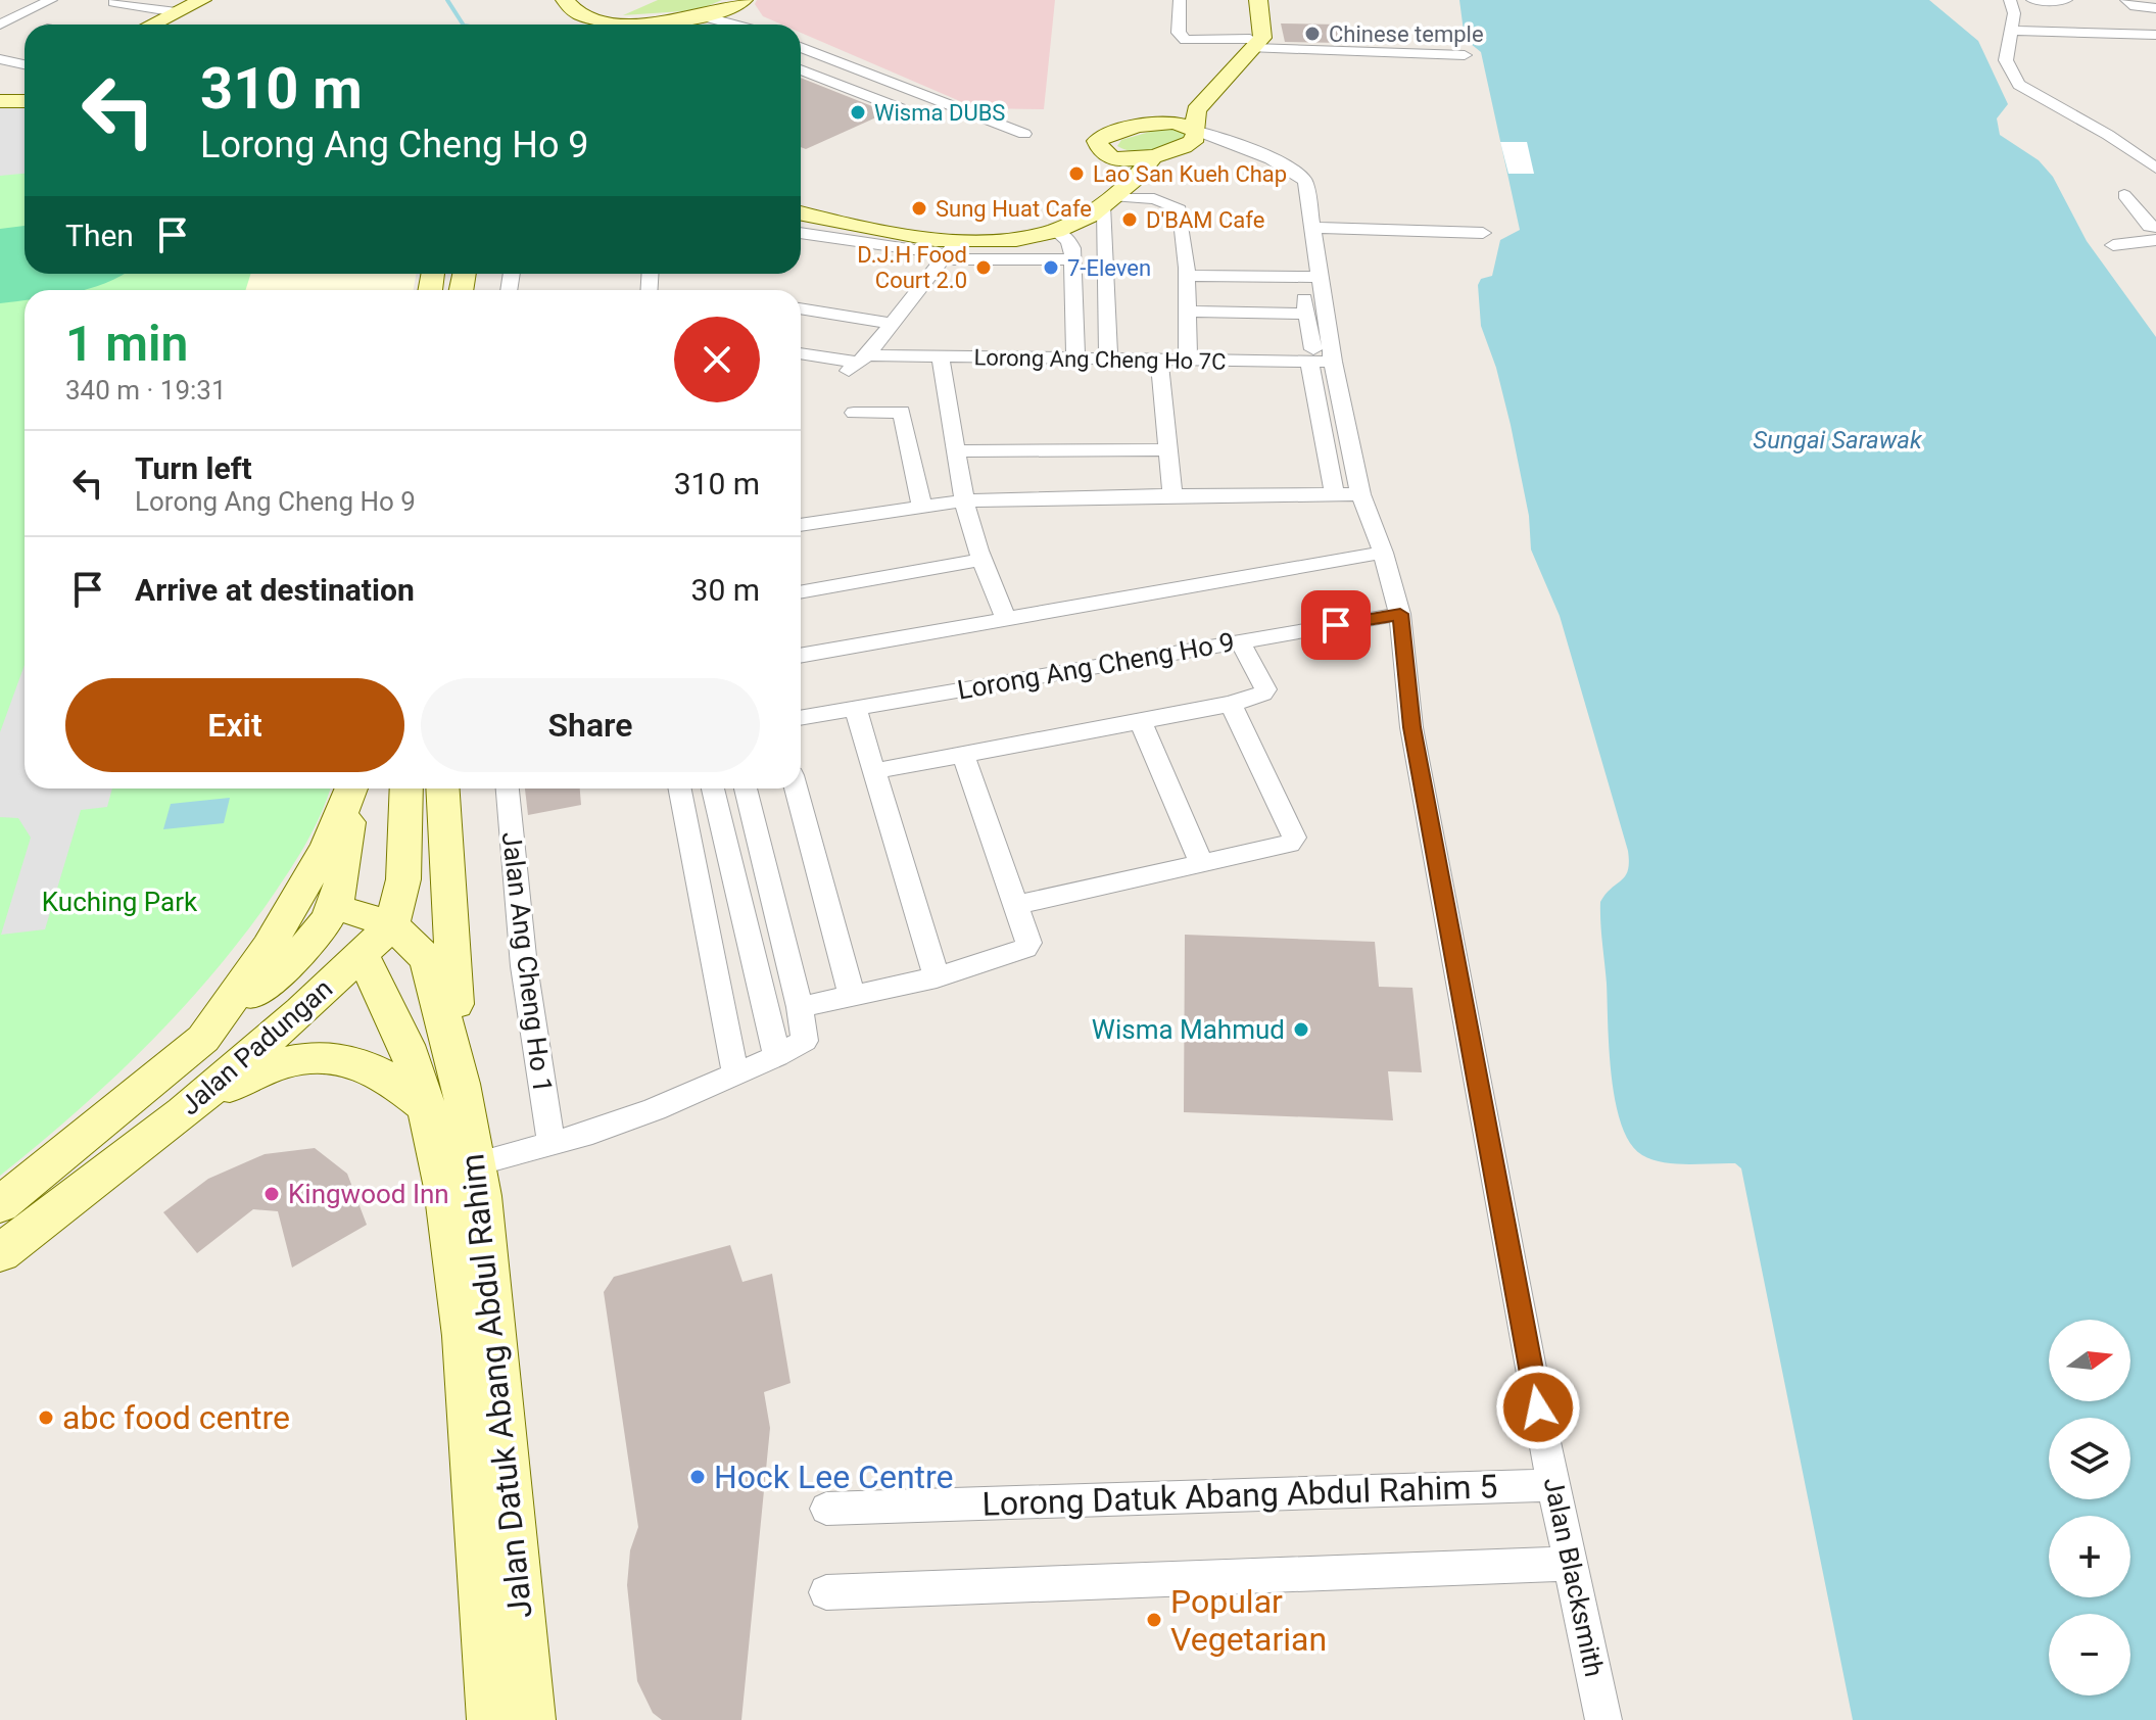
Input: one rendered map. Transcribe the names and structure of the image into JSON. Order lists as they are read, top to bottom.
{
  "streets": {
    "street": [
      "Lorong Ang Cheng Ho 7C",
      "Lorong Ang Cheng Ho 9",
      "Jalan Ang Cheng Ho 1",
      "Jalan Padungan",
      "Jalan Datuk Abang Abdul Rahim",
      "Lorong Datuk Abang Abdul Rahim 5",
      "Jalan Blacksmith"
    ]
  },
  "crossings": [
    ["Lorong Ang Cheng Ho 7C", "Jalan Blacksmith"],
    ["Lorong Ang Cheng Ho 9", "Jalan Blacksmith"],
    ["Jalan Padungan", "Jalan Datuk Abang Abdul Rahim"],
    ["Lorong Datuk Abang Abdul Rahim 5", "Jalan Blacksmith"]
  ],
  "water": ["Sungai Sarawak"],
  "parks": ["Kuching Park"],
  "places": [
    "Chinese temple",
    "Wisma DUBS",
    "Lao San Kueh Chap",
    "Sung Huat Cafe",
    "D'BAM Cafe",
    "D.J.H Food Court 2.0",
    "7-Eleven",
    "Wisma Mahmud",
    "Kingwood Inn",
    "abc food centre",
    "Hock Lee Centre",
    "Popular Vegetarian"
  ],
  "north": "right",
  "page": {
    "turn": ["310 m", "Lorong Ang Cheng Ho 9"],
    "then": "Then",
    "heading": ["1 min", "340 m · 19:31"],
    "list": [
      {
        "name": "Turn left",
        "note": "Lorong Ang Cheng Ho 9",
        "value": "310 m"
      },
      {
        "name": "Arrive at destination",
        "value": "30 m"
      }
    ],
    "buttons": ["Exit", "Share"],
    "map_buttons": ["+", "−"]
  }
}
